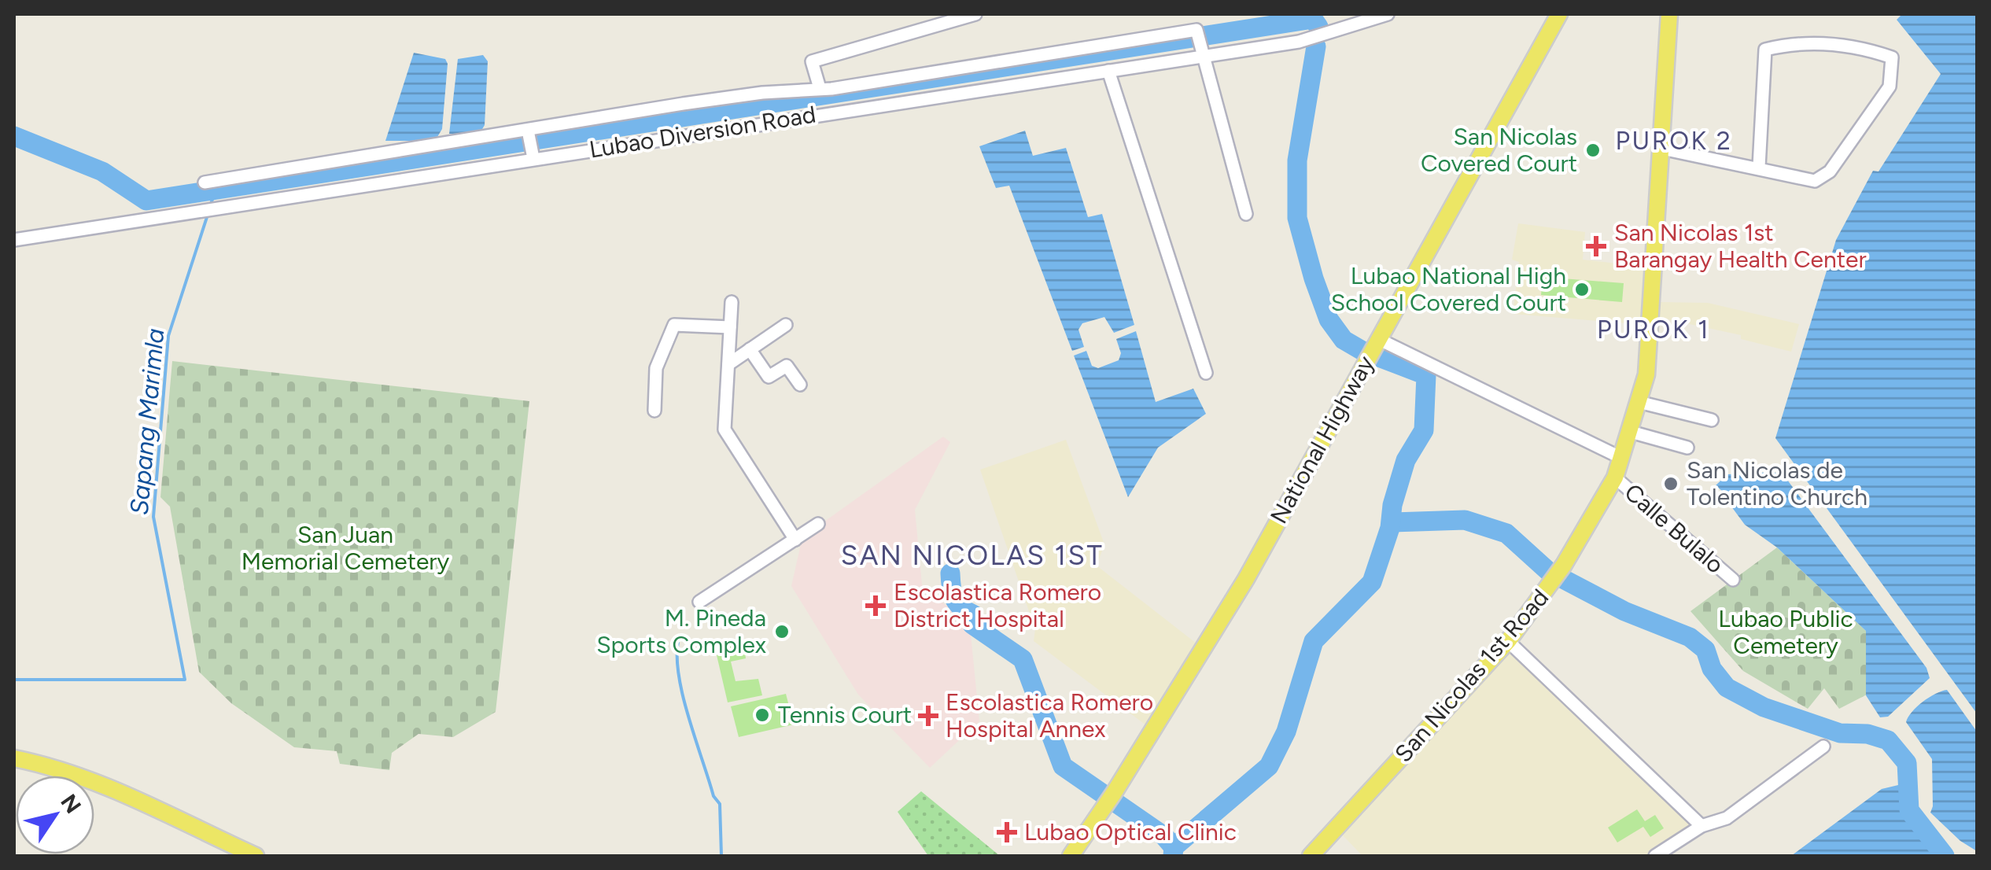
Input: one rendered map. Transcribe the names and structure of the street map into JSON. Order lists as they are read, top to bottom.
{
  "streets": {
    "main road": ["National Highway", "San Nicolas 1st Road"],
    "street": ["Lubao Diversion Road", "Calle Bulalo"]
  },
  "crossings": [
    ["Calle Bulalo", "San Nicolas 1st Road"]
  ],
  "districts": ["PUROK 2", "PUROK 1", "SAN NICOLAS 1ST"],
  "water": ["Sapang Marimla"],
  "parks": ["San Juan Memorial Cemetery", "Lubao Public Cemetery"],
  "places": {
    "other": [
      "San Nicolas Covered Court",
      "Lubao National High School Covered Court",
      "San Nicolas de Tolentino Church",
      "M. Pineda Sports Complex",
      "Tennis Court"
    ],
    "health": [
      "San Nicolas 1st Barangay Health Center",
      "Escolastica Romero District Hospital",
      "Escolastica Romero Hospital Annex",
      "Lubao Optical Clinic"
    ]
  },
  "north": "top right"
}
